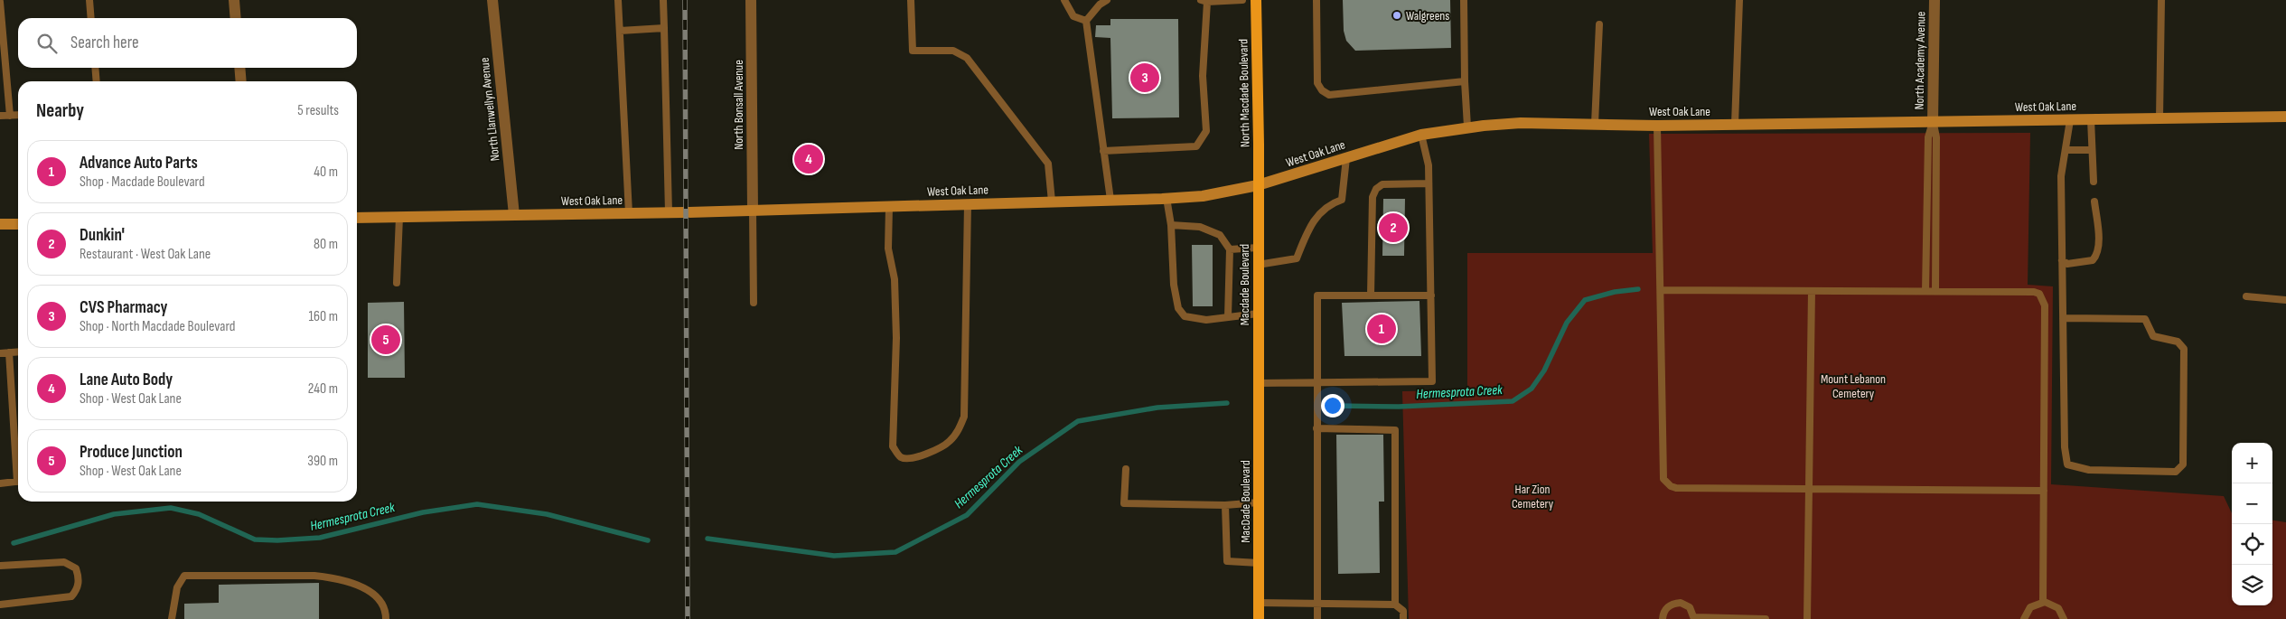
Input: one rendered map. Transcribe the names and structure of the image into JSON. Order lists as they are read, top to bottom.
{
  "streets": {
    "main road": [
      "North Macdade Boulevard",
      "West Oak Lane",
      "Macdade Boulevard",
      "MacDade Boulevard"
    ],
    "street": ["North Academy Avenue", "North Bonsall Avenue", "North Llanwellyn Avenue"]
  },
  "crossings": [
    ["North Academy Avenue", "West Oak Lane"],
    ["North Macdade Boulevard", "West Oak Lane"],
    ["North Macdade Boulevard", "Macdade Boulevard"],
    ["North Bonsall Avenue", "West Oak Lane"],
    ["West Oak Lane", "North Llanwellyn Avenue"],
    ["West Oak Lane", "Macdade Boulevard"],
    ["Macdade Boulevard", "MacDade Boulevard"]
  ],
  "water": ["Hermesprota Creek"],
  "parks": ["Mount Lebanon Cemetery", "Har Zion Cemetery"],
  "places": ["Walgreens"],
  "page": {
    "search": "Search here",
    "pins": [
      "3",
      "4",
      "2",
      "1",
      "5"
    ],
    "heading": ["Nearby", "5 results"],
    "list": [
      {
        "mark": "1",
        "name": "Advance Auto Parts",
        "note": "Shop · Macdade Boulevard",
        "value": "40 m"
      },
      {
        "mark": "2",
        "name": "Dunkin'",
        "note": "Restaurant · West Oak Lane",
        "value": "80 m"
      },
      {
        "mark": "3",
        "name": "CVS Pharmacy",
        "note": "Shop · North Macdade Boulevard",
        "value": "160 m"
      },
      {
        "mark": "4",
        "name": "Lane Auto Body",
        "note": "Shop · West Oak Lane",
        "value": "240 m"
      },
      {
        "mark": "5",
        "name": "Produce Junction",
        "note": "Shop · West Oak Lane",
        "value": "390 m"
      }
    ],
    "map_buttons": ["+", "−"]
  }
}
